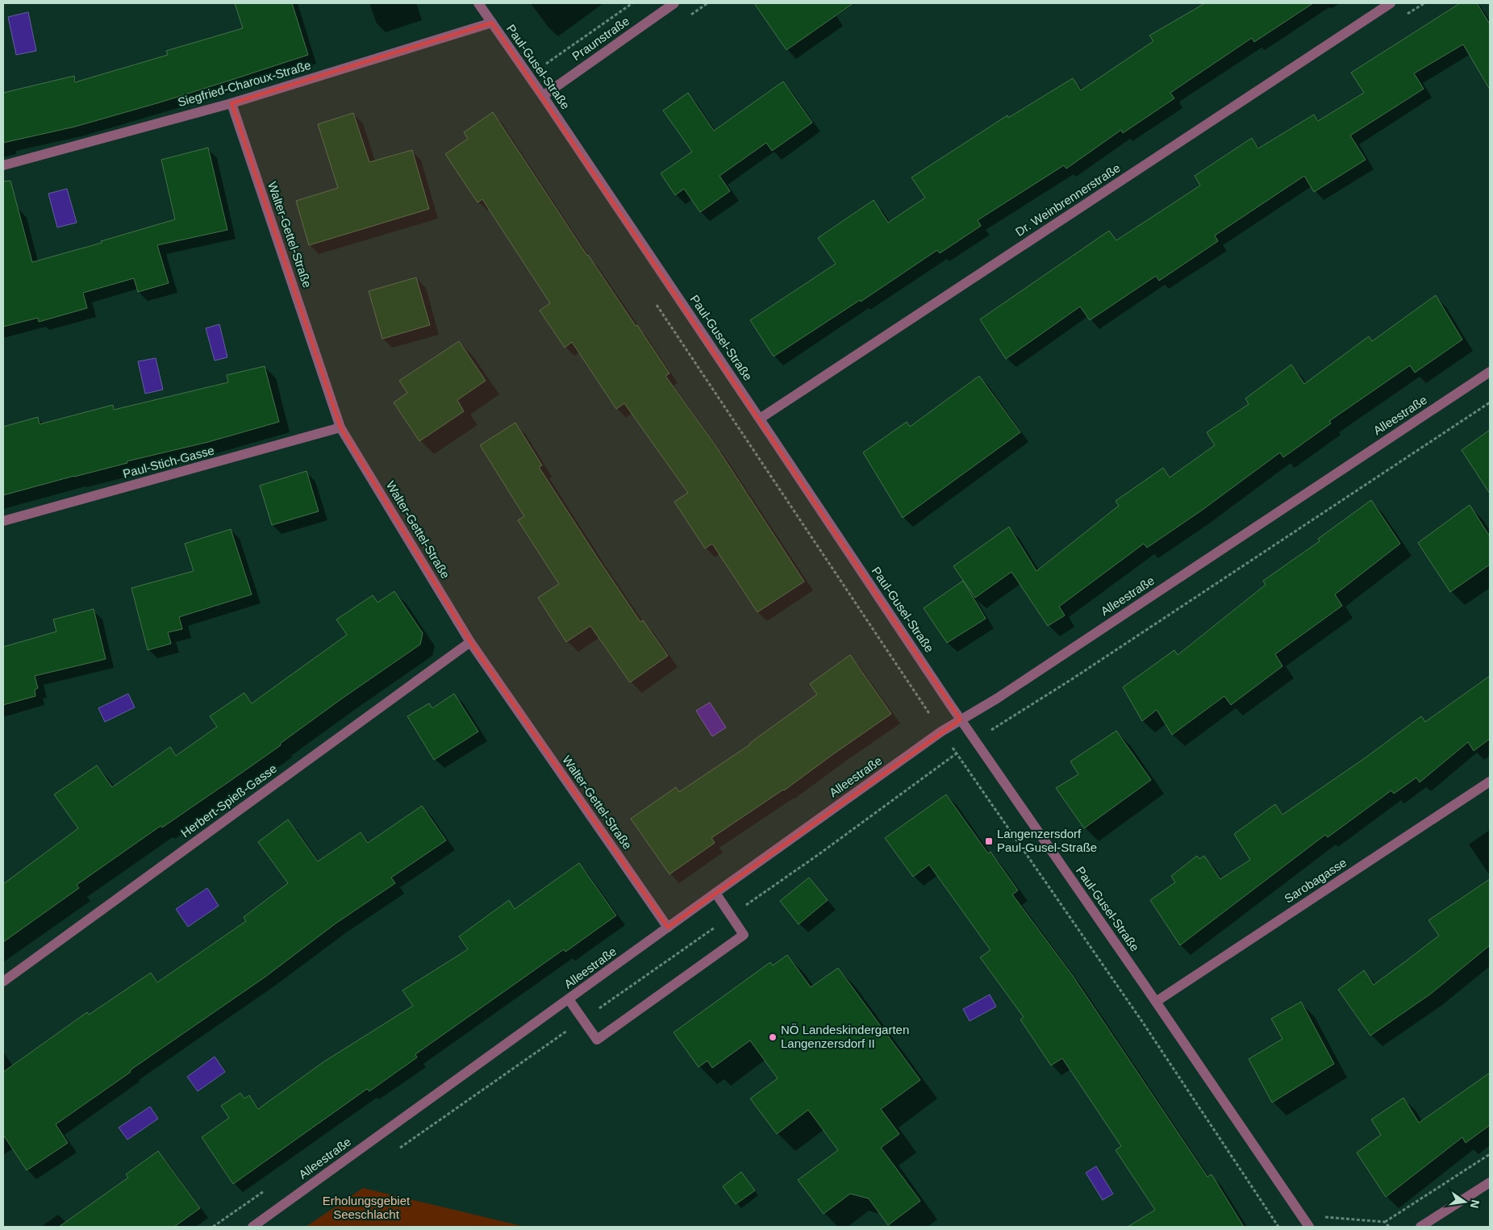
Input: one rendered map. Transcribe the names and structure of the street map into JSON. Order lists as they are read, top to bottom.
{
  "streets": {
    "street": [
      "Praunstraße",
      "Paul-Gusel-Straße",
      "Siegfried-Charoux-Straße",
      "Dr. Weinbrennerstraße",
      "Walter-Gettel-Straße",
      "Alleestraße",
      "Paul-Stich-Gasse",
      "Herbert-Spieß-Gasse",
      "Sarobagasse"
    ]
  },
  "crossings": [
    ["Praunstraße", "Paul-Gusel-Straße"],
    ["Paul-Gusel-Straße", "Siegfried-Charoux-Straße"],
    ["Paul-Gusel-Straße", "Dr. Weinbrennerstraße"],
    ["Paul-Gusel-Straße", "Alleestraße"],
    ["Paul-Gusel-Straße", "Sarobagasse"],
    ["Siegfried-Charoux-Straße", "Walter-Gettel-Straße"],
    ["Walter-Gettel-Straße", "Alleestraße"],
    ["Walter-Gettel-Straße", "Paul-Stich-Gasse"],
    ["Walter-Gettel-Straße", "Herbert-Spieß-Gasse"]
  ],
  "parks": ["Erholungsgebiet Seeschlacht"],
  "places": {
    "transit": ["Langenzersdorf Paul-Gusel-Straße"],
    "other": ["NÖ Landeskindergarten Langenzersdorf II"]
  },
  "north": "right"
}
